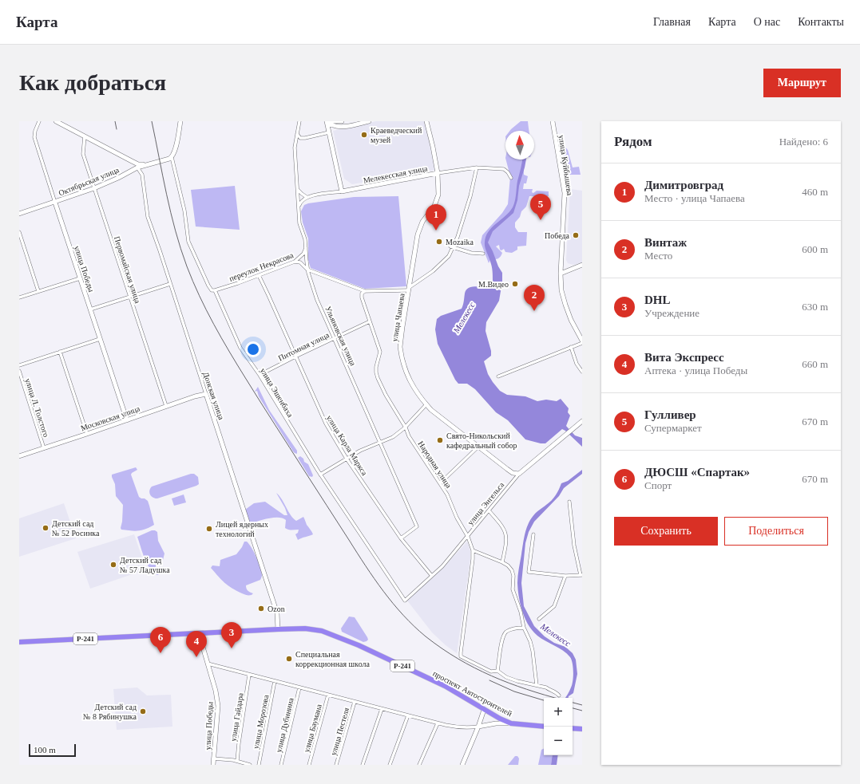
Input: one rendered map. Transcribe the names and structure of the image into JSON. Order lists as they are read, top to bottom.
{
  "streets": {
    "highway": ["Р-241", "проспект Автостроителей"],
    "street": [
      "улица Куйбышева",
      "Мелекесская улица",
      "Октябрьская улица",
      "переулок Некрасова",
      "улица Победы",
      "Первомайская улица",
      "улица Чапаева",
      "Ульяновская улица",
      "Питомная улица",
      "улица Эшенбаха",
      "Донская улица",
      "улица Л. Толстого",
      "Московская улица",
      "улица Карла Маркса",
      "Народная улица",
      "улица Энгельса",
      "улица Гайдара",
      "улица Морозова",
      "улица Дубинина",
      "улица Баумана",
      "улица Пестеля"
    ]
  },
  "crossings": [
    ["Мелекесская улица", "улица Чапаева"],
    ["Октябрьская улица", "улица Победы"],
    ["Октябрьская улица", "Первомайская улица"],
    ["Октябрьская улица", "улица Эшенбаха"],
    ["Октябрьская улица", "Донская улица"],
    ["переулок Некрасова", "Ульяновская улица"],
    ["переулок Некрасова", "улица Эшенбаха"],
    ["переулок Некрасова", "улица Карла Маркса"],
    ["улица Победы", "Московская улица"],
    ["улица Победы", "проспект Автостроителей"],
    ["Первомайская улица", "Московская улица"],
    ["улица Чапаева", "улица Энгельса"],
    ["Ульяновская улица", "Питомная улица"],
    ["Ульяновская улица", "улица Карла Маркса"],
    ["Питомная улица", "улица Эшенбаха"],
    ["Питомная улица", "улица Карла Маркса"],
    ["Питомная улица", "Народная улица"],
    ["улица Эшенбаха", "улица Энгельса"],
    ["Донская улица", "Московская улица"],
    ["Донская улица", "проспект Автостроителей"],
    ["улица Л. Толстого", "Московская улица"],
    ["улица Карла Маркса", "улица Энгельса"],
    ["Народная улица", "улица Энгельса"]
  ],
  "water": ["Мелекесс"],
  "places": [
    "Краеведческий музей",
    "Победа",
    "Mozaika",
    "М.Видео",
    "Свято-Никольский кафедральный собор",
    "Детский сад № 52 Росинка",
    "Лицей ядерных технологий",
    "Детский сад № 57 Ладушка",
    "Ozon",
    "Специальная коррекционная школа",
    "Детский сад № 8 Рябинушка"
  ],
  "scale_bar": "100 m",
  "north": "top",
  "page": {
    "header": "Карта",
    "nav": [
      "Главная",
      "Карта",
      "О нас",
      "Контакты"
    ],
    "buttons": [
      "Маршрут",
      ["Сохранить", "Поделиться"]
    ],
    "title": "Как добраться",
    "heading": ["Рядом", "Найдено: 6"],
    "list": [
      {
        "mark": "1",
        "name": "Димитровград",
        "note": "Место · улица Чапаева",
        "value": "460 m"
      },
      {
        "mark": "2",
        "name": "Винтаж",
        "note": "Место",
        "value": "600 m"
      },
      {
        "mark": "3",
        "name": "DHL",
        "note": "Учреждение",
        "value": "630 m"
      },
      {
        "mark": "4",
        "name": "Вита Экспресс",
        "note": "Аптека · улица Победы",
        "value": "660 m"
      },
      {
        "mark": "5",
        "name": "Гулливер",
        "note": "Супермаркет",
        "value": "670 m"
      },
      {
        "mark": "6",
        "name": "ДЮСШ «Спартак»",
        "note": "Спорт",
        "value": "670 m"
      }
    ],
    "pins": [
      "5",
      "1",
      "2",
      "3",
      "6",
      "4"
    ],
    "map_buttons": ["+", "−"],
    "scale": "100 m"
  }
}
